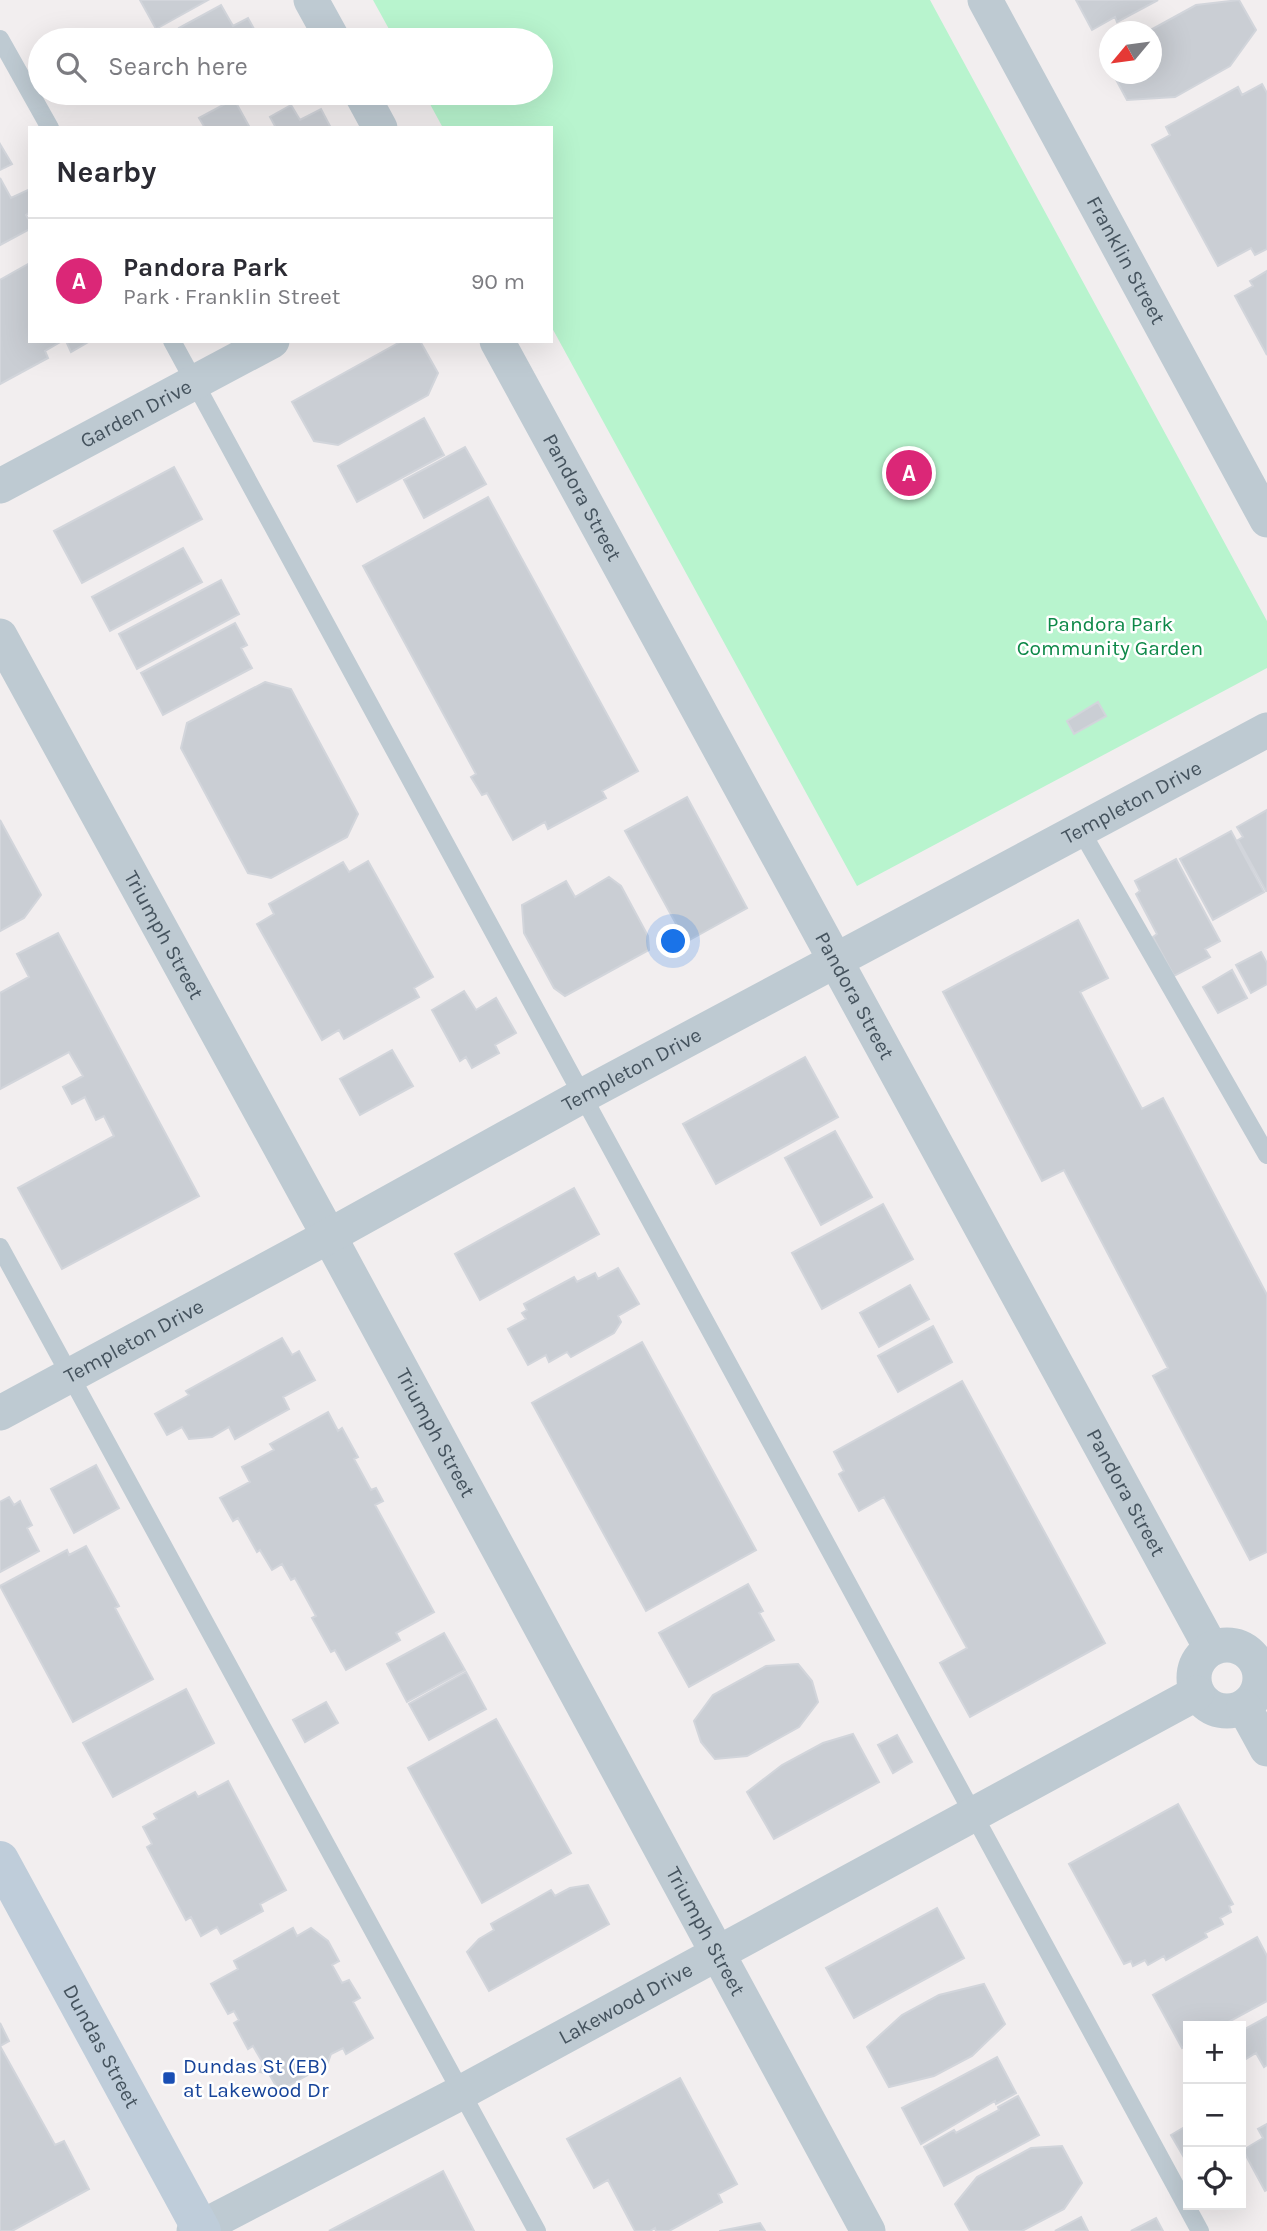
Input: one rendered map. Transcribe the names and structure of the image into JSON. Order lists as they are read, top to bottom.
{
  "streets": {
    "main road": ["Dundas Street"],
    "street": [
      "Franklin Street",
      "Garden Drive",
      "Pandora Street",
      "Templeton Drive",
      "Triumph Street",
      "Lakewood Drive"
    ]
  },
  "crossings": [
    ["Pandora Street", "Templeton Drive"],
    ["Pandora Street", "Lakewood Drive"],
    ["Templeton Drive", "Triumph Street"],
    ["Triumph Street", "Lakewood Drive"],
    ["Lakewood Drive", "Dundas Street"]
  ],
  "parks": ["Pandora Park Community Garden"],
  "places": {
    "transit": ["Dundas St (EB) at Lakewood Dr"]
  },
  "north": "bottom left",
  "page": {
    "search": "Search here",
    "heading": "Nearby",
    "list": [
      {
        "mark": "A",
        "name": "Pandora Park",
        "note": "Park · Franklin Street",
        "value": "90 m"
      }
    ],
    "pins": "A",
    "map_buttons": ["+", "−"]
  }
}
